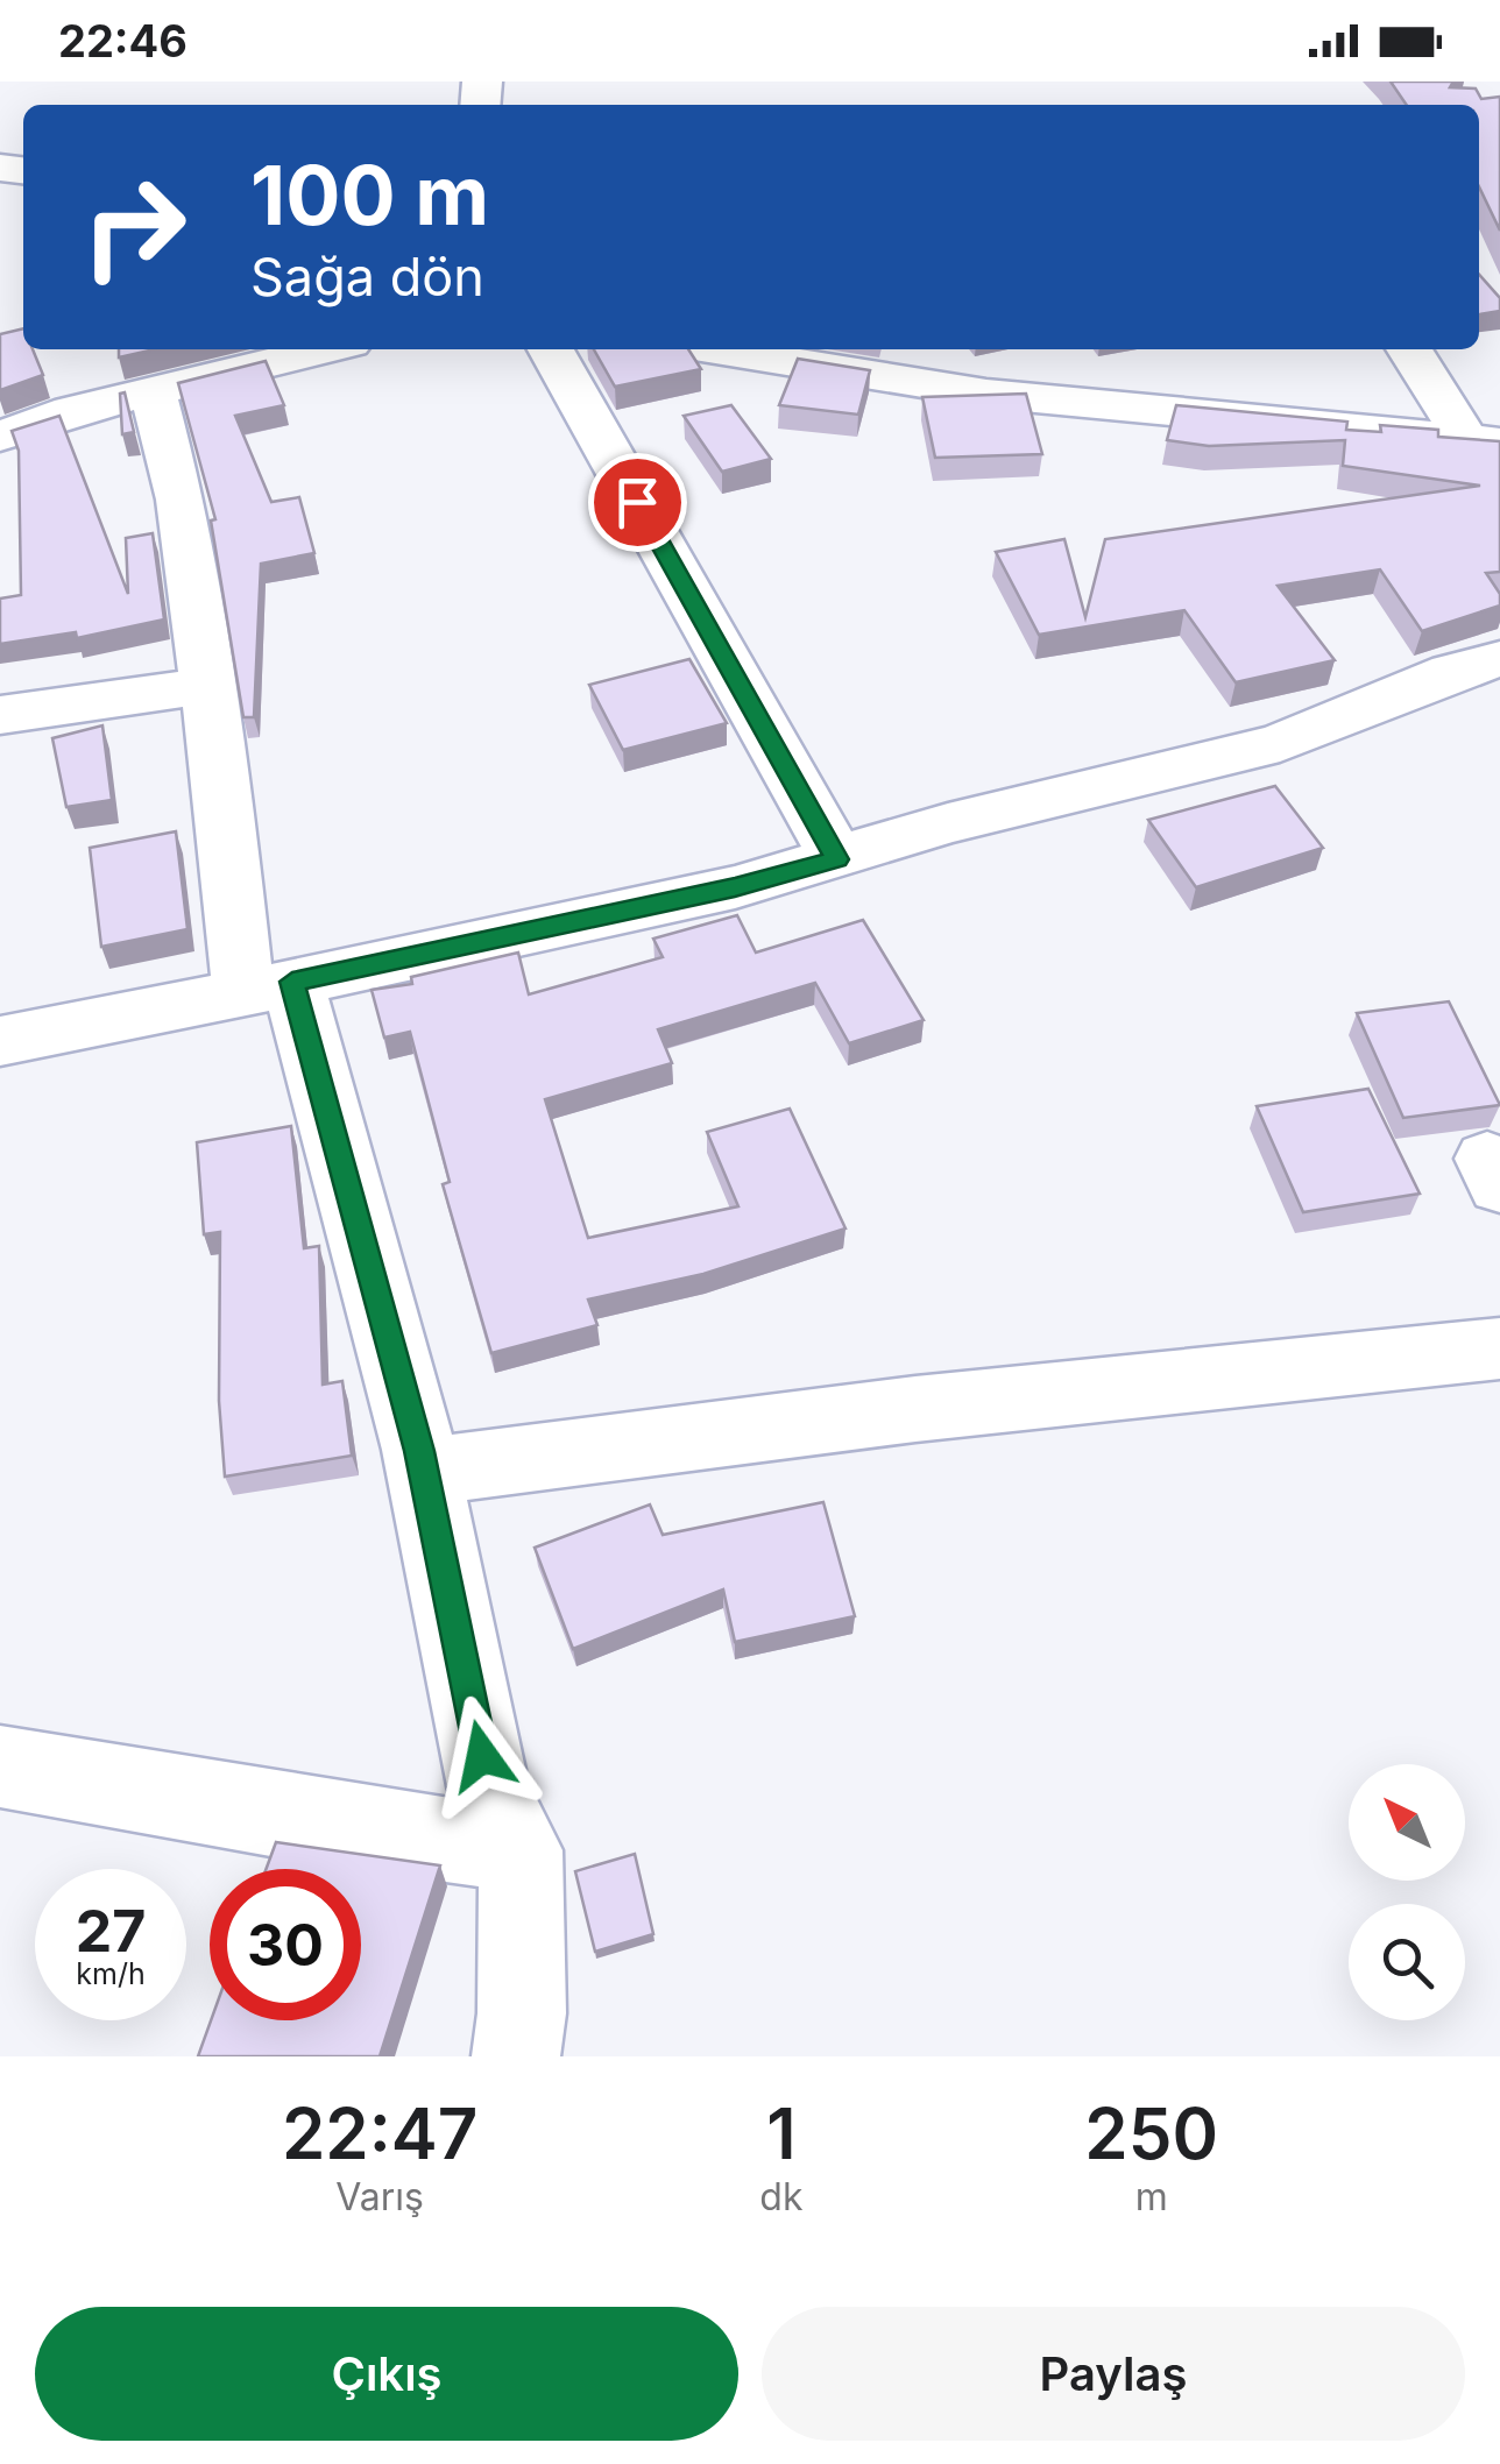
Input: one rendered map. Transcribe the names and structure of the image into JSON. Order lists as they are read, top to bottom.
{
  "north": "top left",
  "page": {
    "status": "22:46",
    "turn": ["100 m", "Sağa dön"],
    "speed": "27 km/h",
    "limit": "30",
    "eta": [
      "22:47",
      "Varış",
      "1",
      "dk",
      "250",
      "m"
    ],
    "buttons": ["Çıkış", "Paylaş"]
  }
}
